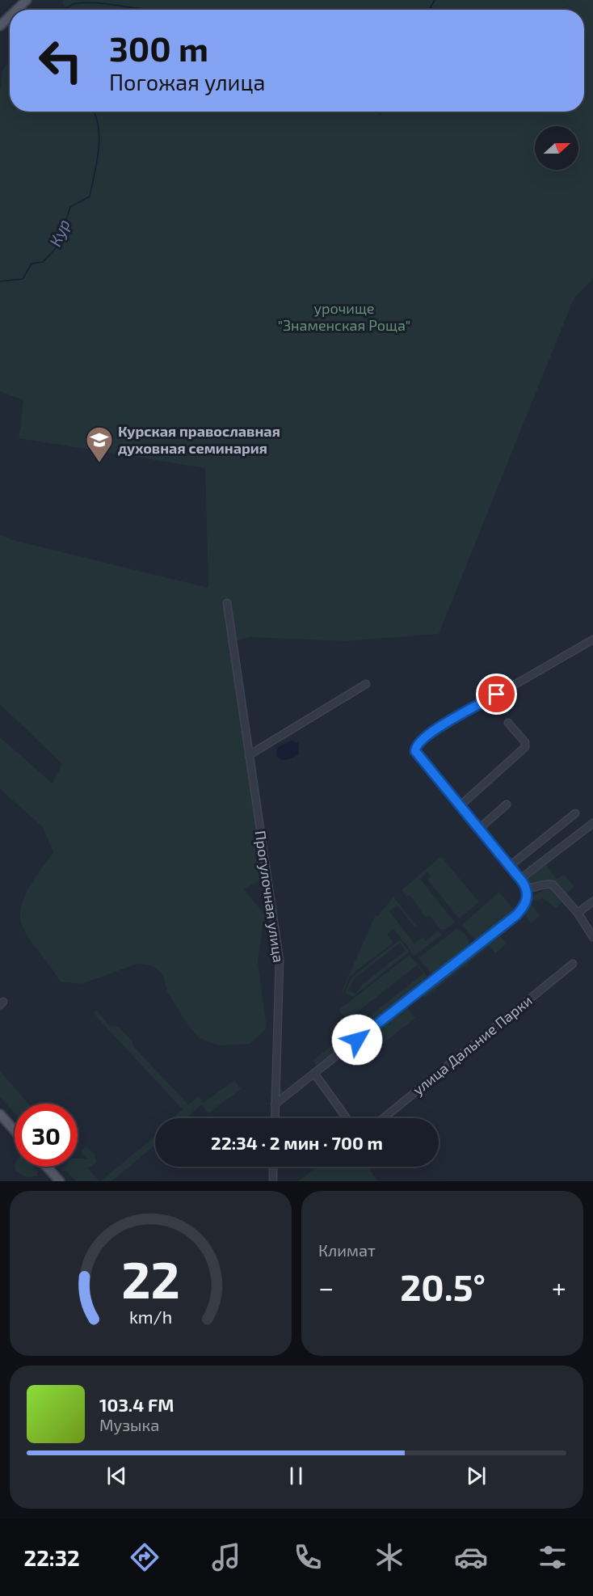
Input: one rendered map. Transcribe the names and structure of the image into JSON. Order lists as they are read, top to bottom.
{
  "streets": {
    "street": ["Прогулочная улица", "улица Дальние Парки"]
  },
  "water": ["Кур"],
  "parks": ["урочище \"Знаменская Роща\""],
  "places": {
    "school or university": ["Курская православная духовная семинария"]
  },
  "north": "right",
  "page": {
    "turn": ["300 m", "Погожая улица"],
    "limit": "30",
    "trip": "22:34 · 2 мин · 700 m",
    "tile": "Климат",
    "heat": ["−", "20.5°", "+"],
    "song": ["103.4 FM", "Музыка"],
    "tabs": "22:32",
    "gauge": ["22", "km/h"]
  }
}
